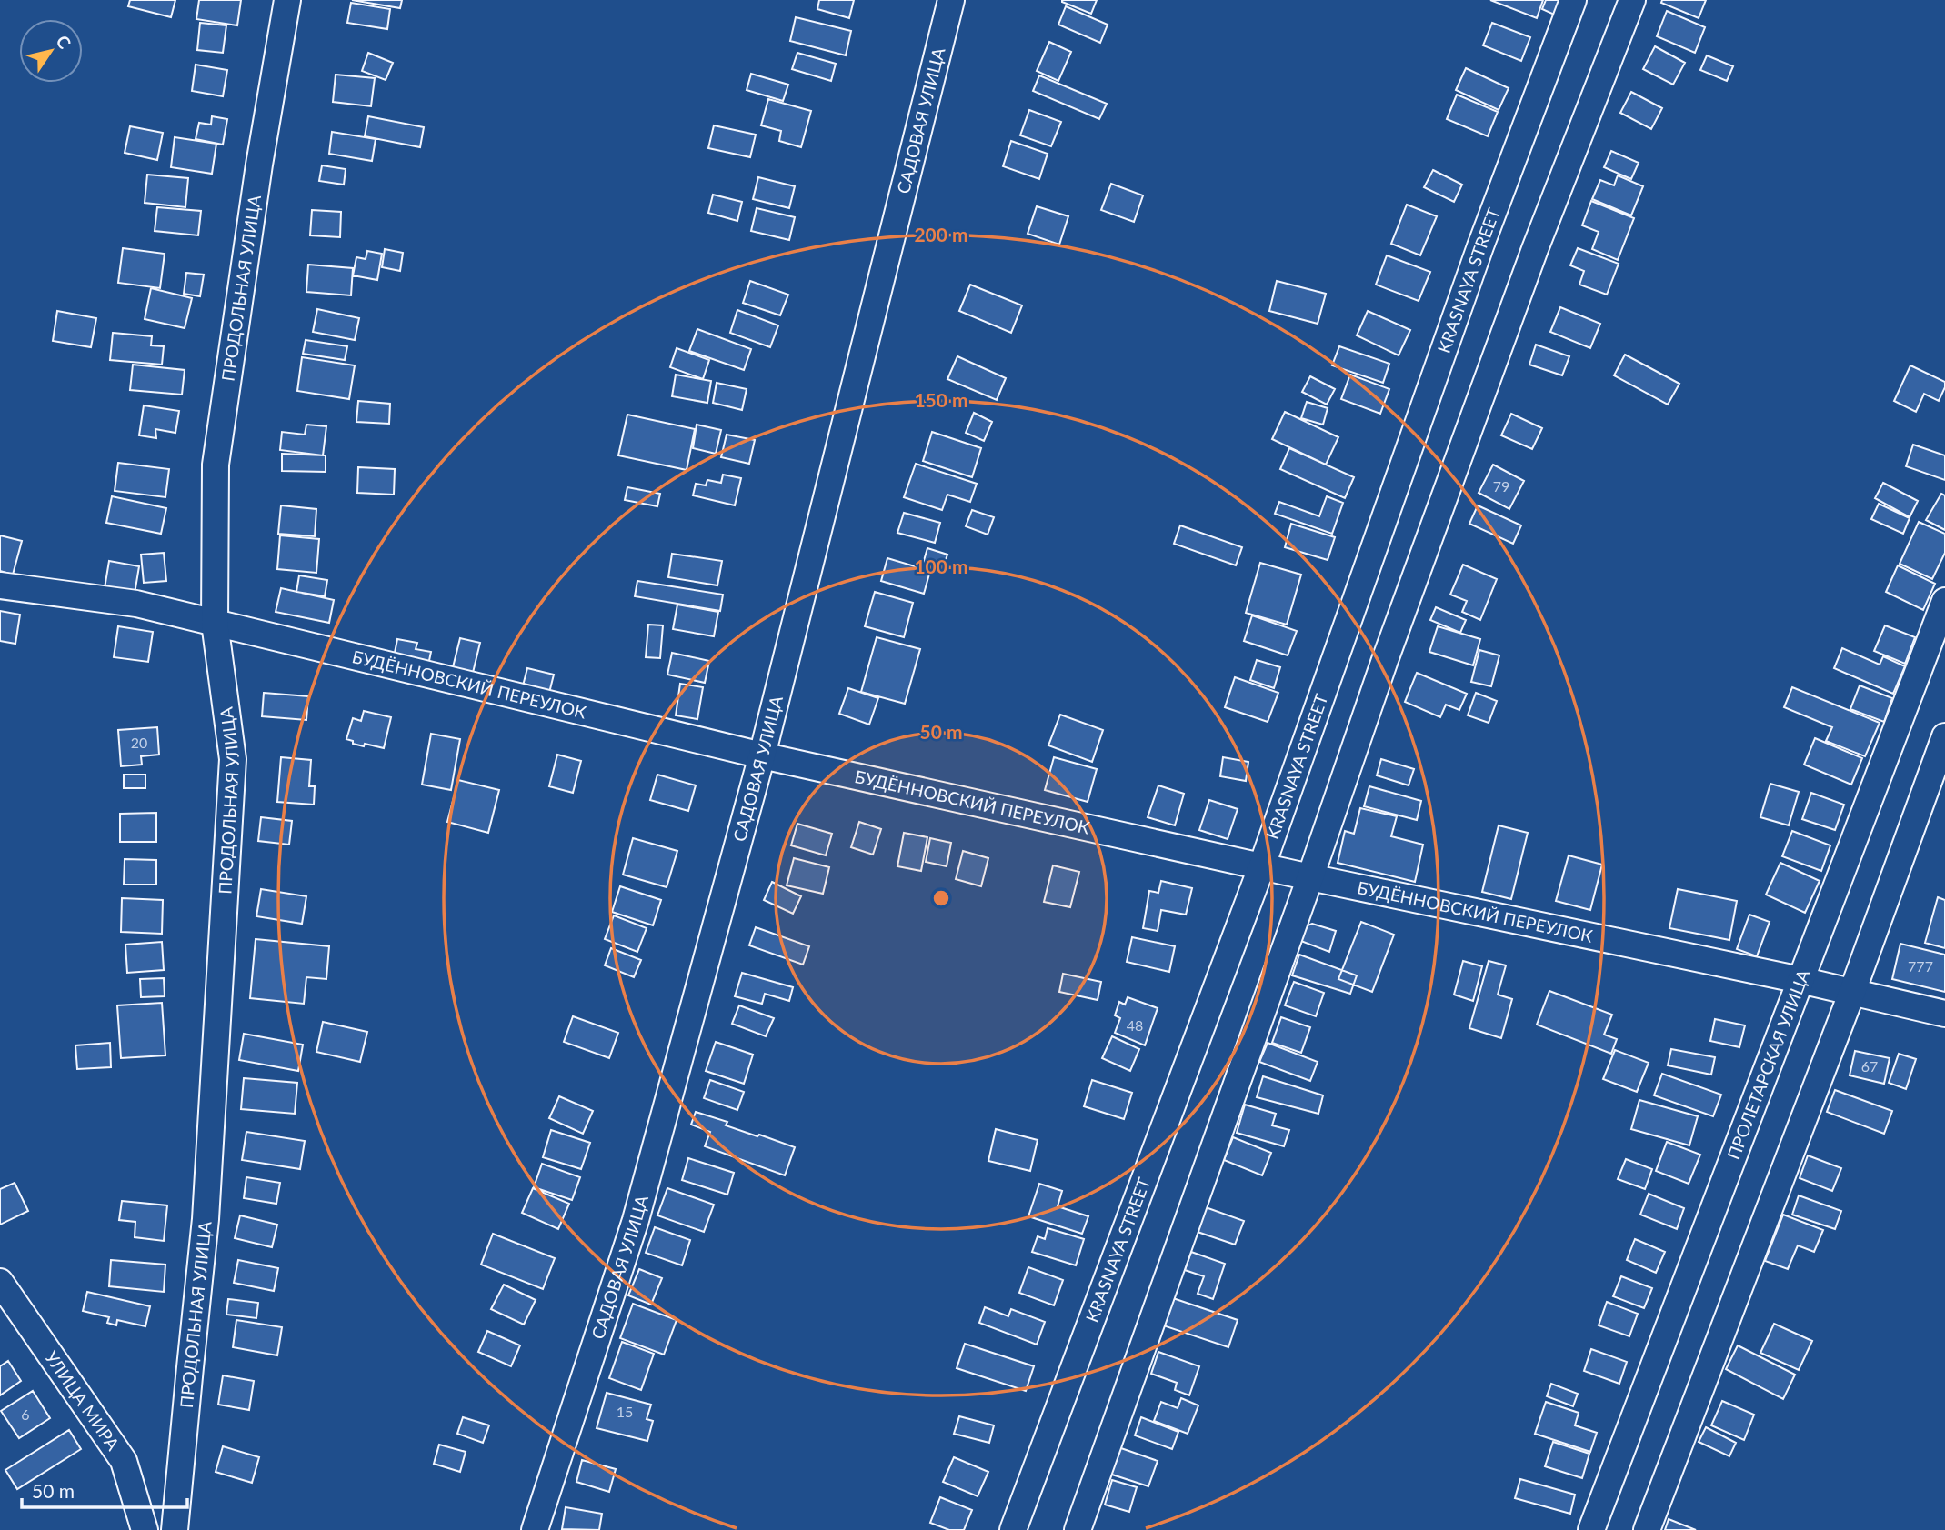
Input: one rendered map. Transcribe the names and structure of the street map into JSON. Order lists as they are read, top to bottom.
{
  "streets": {
    "street": [
      "САДОВАЯ УЛИЦА",
      "KRASNAYA STREET",
      "ПРОДОЛЬНАЯ УЛИЦА",
      "БУДЁННОВСКИЙ ПЕРЕУЛОК",
      "ПРОЛЕТАРСКАЯ УЛИЦА",
      "УЛИЦА МИРА"
    ]
  },
  "crossings": [
    ["САДОВАЯ УЛИЦА", "БУДЁННОВСКИЙ ПЕРЕУЛОК"],
    ["KRASNAYA STREET", "БУДЁННОВСКИЙ ПЕРЕУЛОК"],
    ["ПРОДОЛЬНАЯ УЛИЦА", "БУДЁННОВСКИЙ ПЕРЕУЛОК"],
    ["БУДЁННОВСКИЙ ПЕРЕУЛОК", "ПРОЛЕТАРСКАЯ УЛИЦА"]
  ],
  "house_numbers": [
    "79",
    "20",
    "777",
    "48",
    "67",
    "15",
    "6"
  ],
  "scale_bar": "50 m",
  "north": "top right",
  "rings": [
    "200 m",
    "150 m",
    "100 m",
    "50 m"
  ]
}
